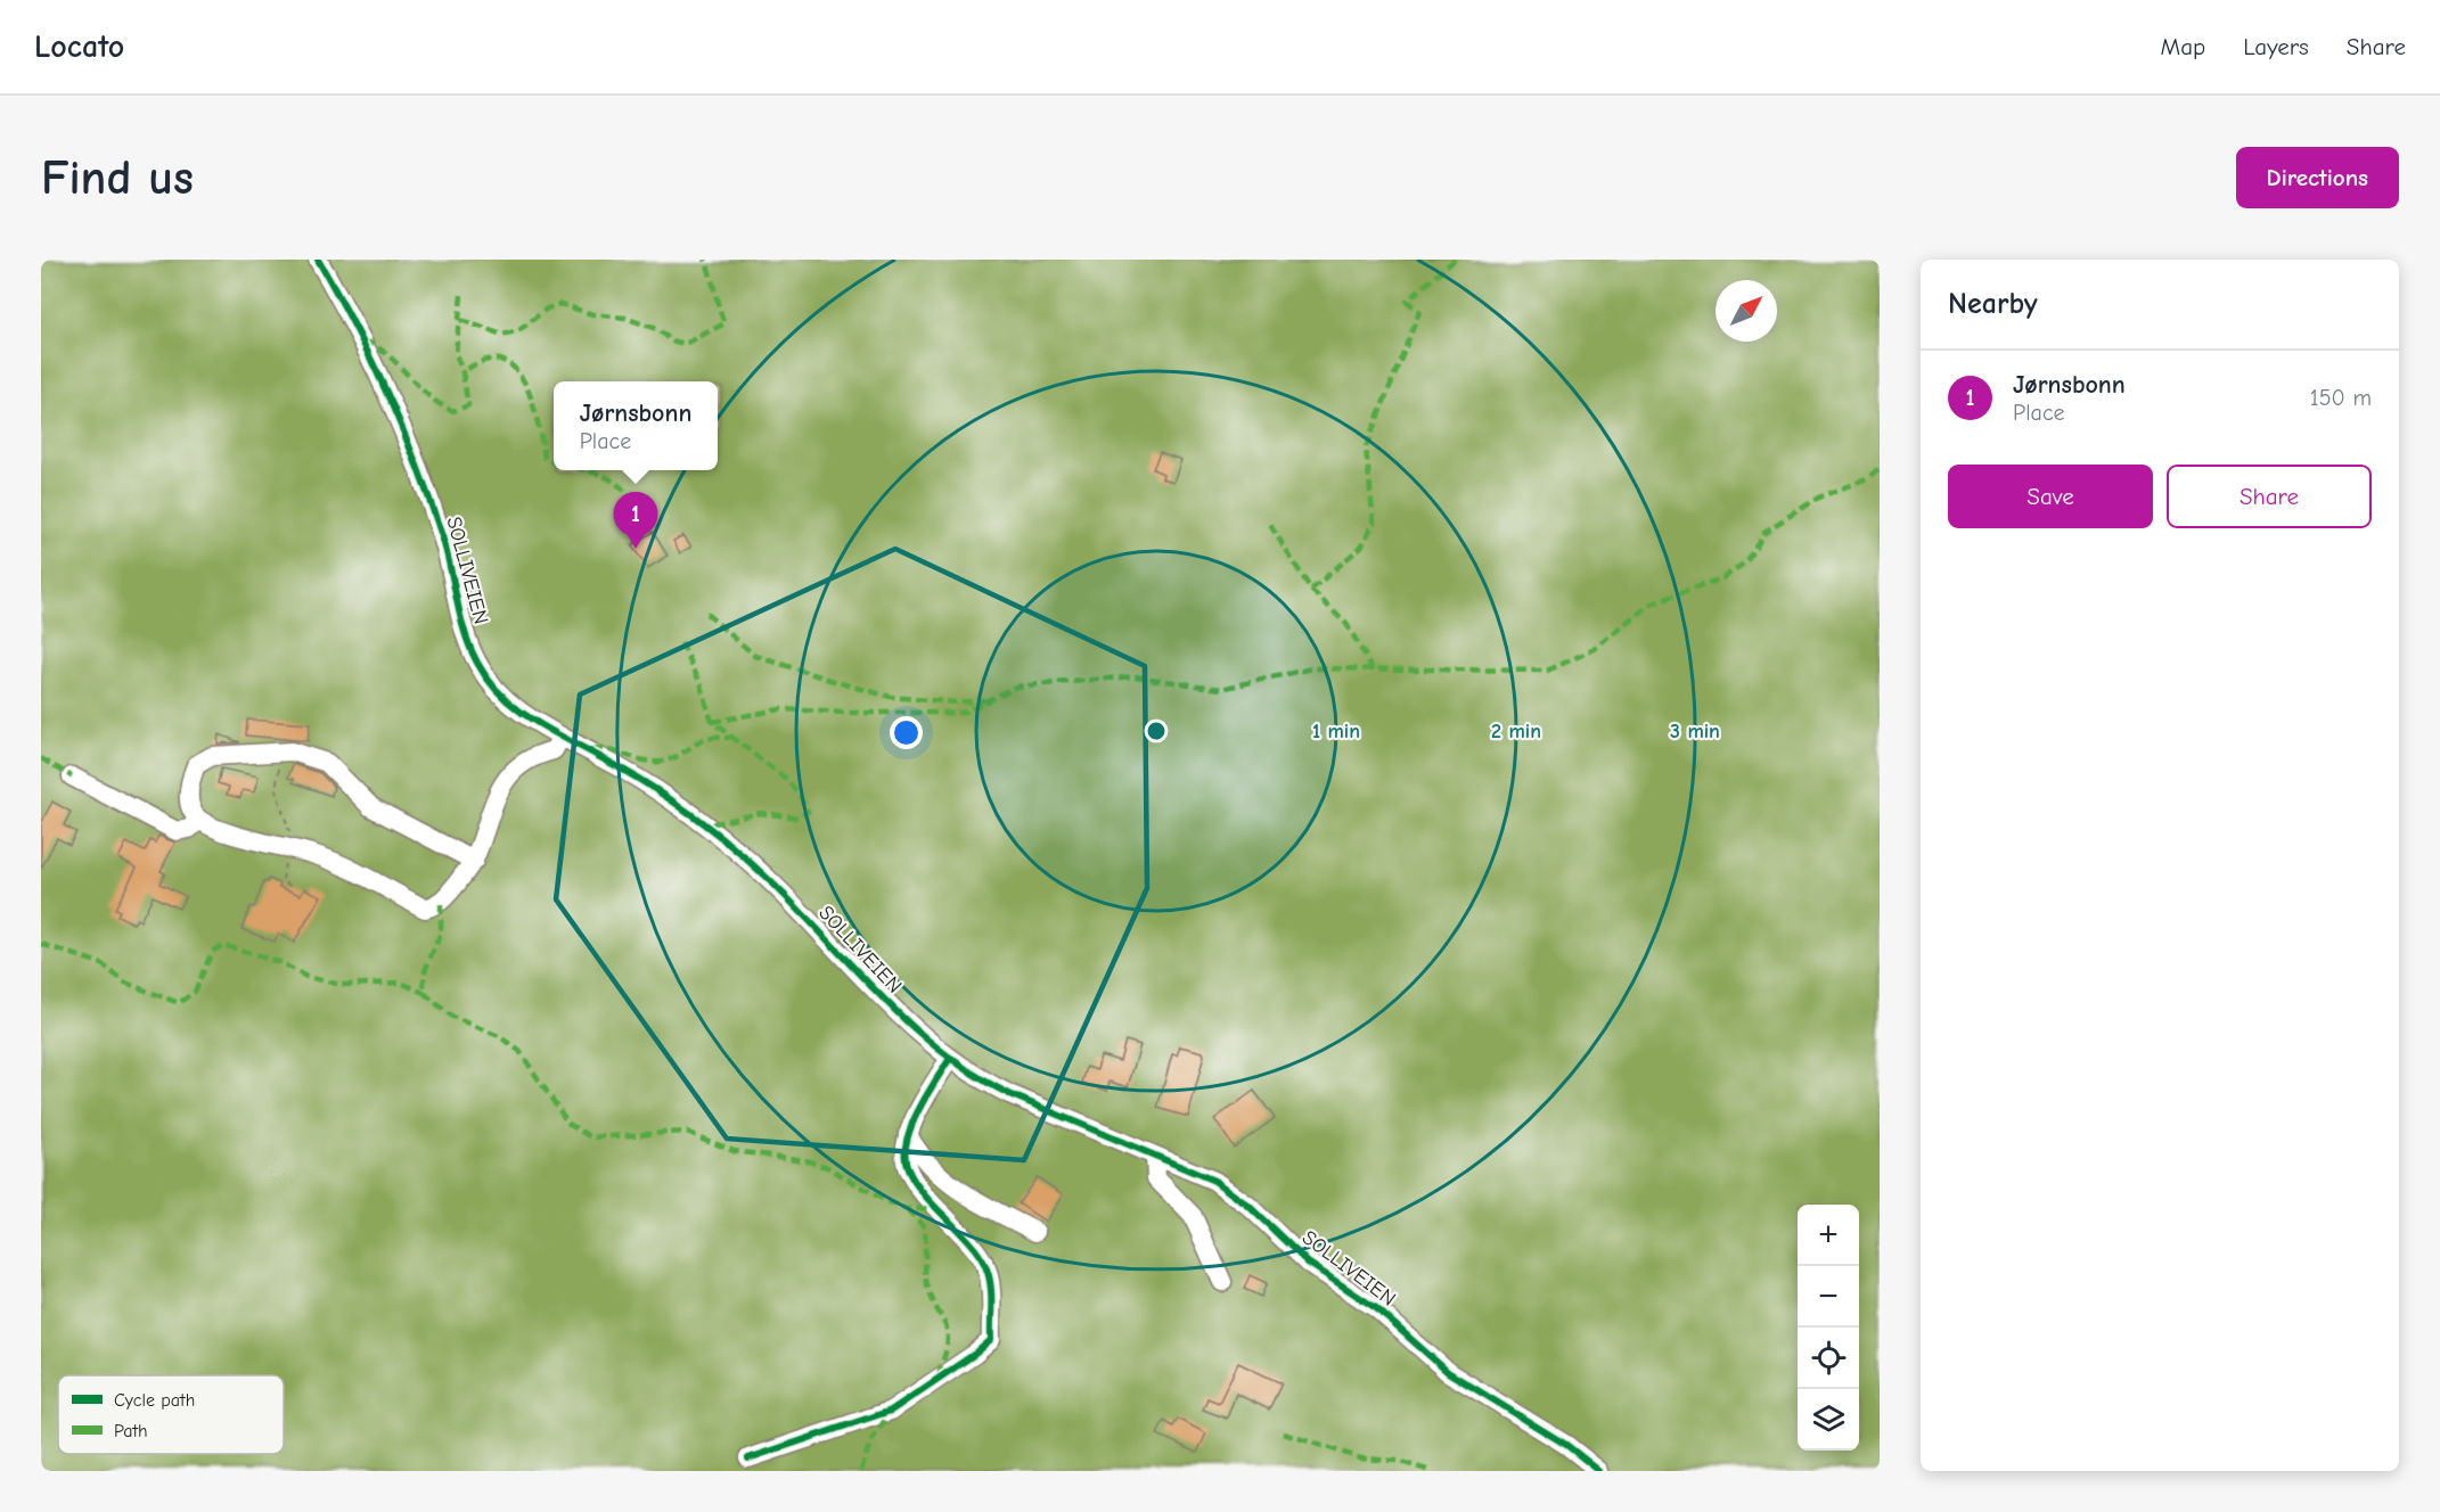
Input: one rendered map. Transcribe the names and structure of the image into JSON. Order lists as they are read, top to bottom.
{
  "streets": {
    "street": ["SOLLIVEIEN"]
  },
  "legend": ["Cycle path", "Path"],
  "north": "top right",
  "page": {
    "header": "Locato",
    "nav": ["Map", "Layers", "Share"],
    "buttons": [
      "Directions",
      ["Save", "Share"]
    ],
    "title": "Find us",
    "heading": "Nearby",
    "list": [
      {
        "mark": "1",
        "name": "Jørnsbonn",
        "note": "Place",
        "value": "150 m"
      }
    ],
    "popup": ["Jørnsbonn", "Place"],
    "pins": "1",
    "map_buttons": ["+", "−"]
  },
  "rings": ["1 min", "2 min", "3 min"]
}
